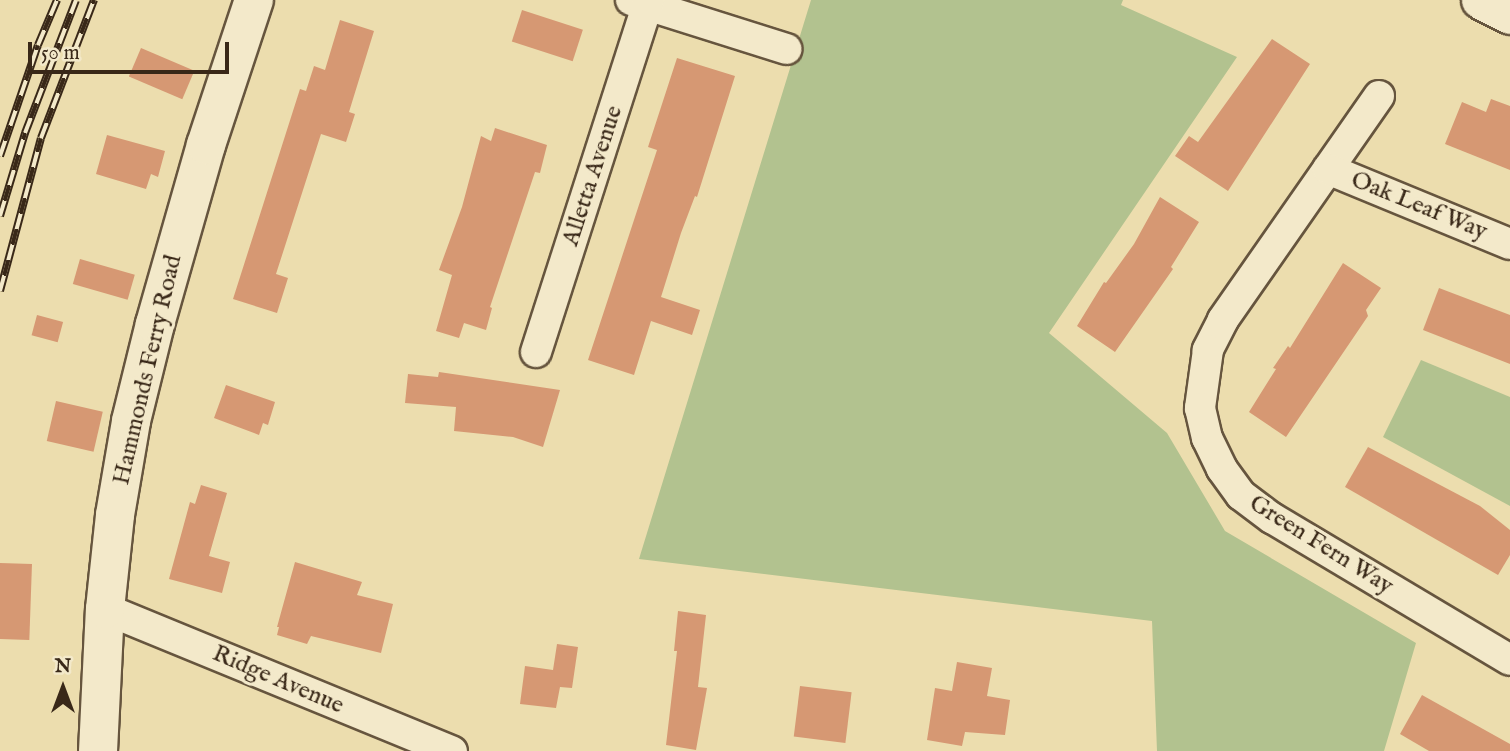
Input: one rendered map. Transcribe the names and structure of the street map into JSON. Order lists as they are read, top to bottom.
{
  "streets": {
    "street": [
      "Alletta Avenue",
      "Oak Leaf Way",
      "Hammonds Ferry Road",
      "Green Fern Way",
      "Ridge Avenue"
    ]
  },
  "crossings": [
    ["Oak Leaf Way", "Green Fern Way"],
    ["Hammonds Ferry Road", "Ridge Avenue"]
  ],
  "scale_bar": "50 m",
  "north": "top"
}
